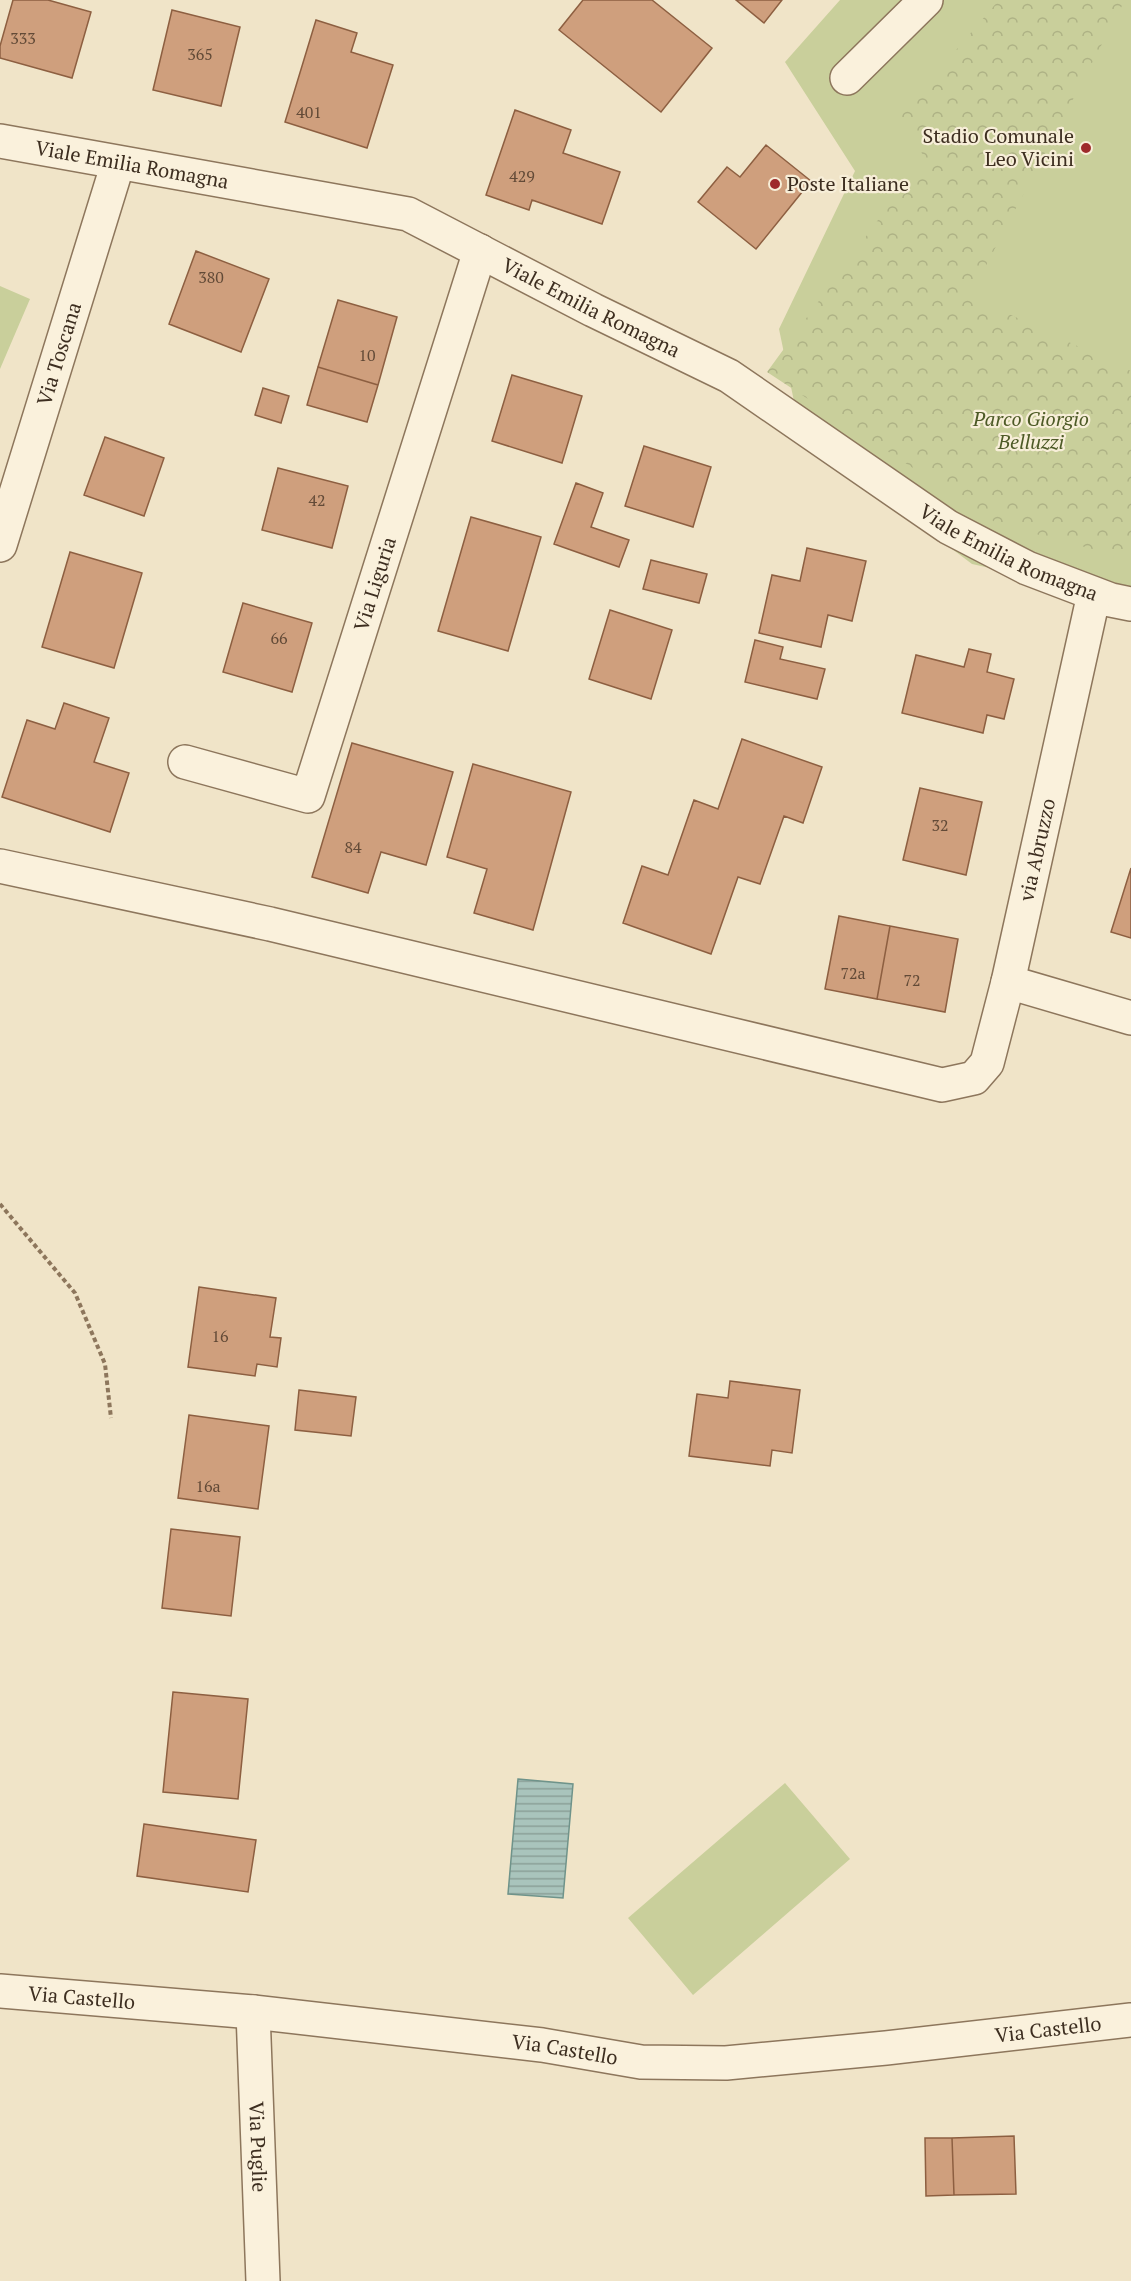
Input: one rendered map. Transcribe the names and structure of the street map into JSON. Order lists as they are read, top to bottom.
{
  "streets": {
    "street": [
      "Viale Emilia Romagna",
      "Via Toscana",
      "Via Liguria",
      "via Abruzzo",
      "Via Castello",
      "Via Puglie"
    ]
  },
  "crossings": [
    ["Viale Emilia Romagna", "Via Toscana"],
    ["Viale Emilia Romagna", "Via Liguria"],
    ["Viale Emilia Romagna", "via Abruzzo"],
    ["Via Castello", "Via Puglie"]
  ],
  "parks": ["Parco Giorgio Belluzzi"],
  "places": ["Stadio Comunale Leo Vicini", "Poste Italiane"],
  "house_numbers": [
    "333",
    "365",
    "401",
    "429",
    "380",
    "10",
    "42",
    "66",
    "32",
    "84",
    "72a",
    "72",
    "16",
    "16a"
  ]
}
